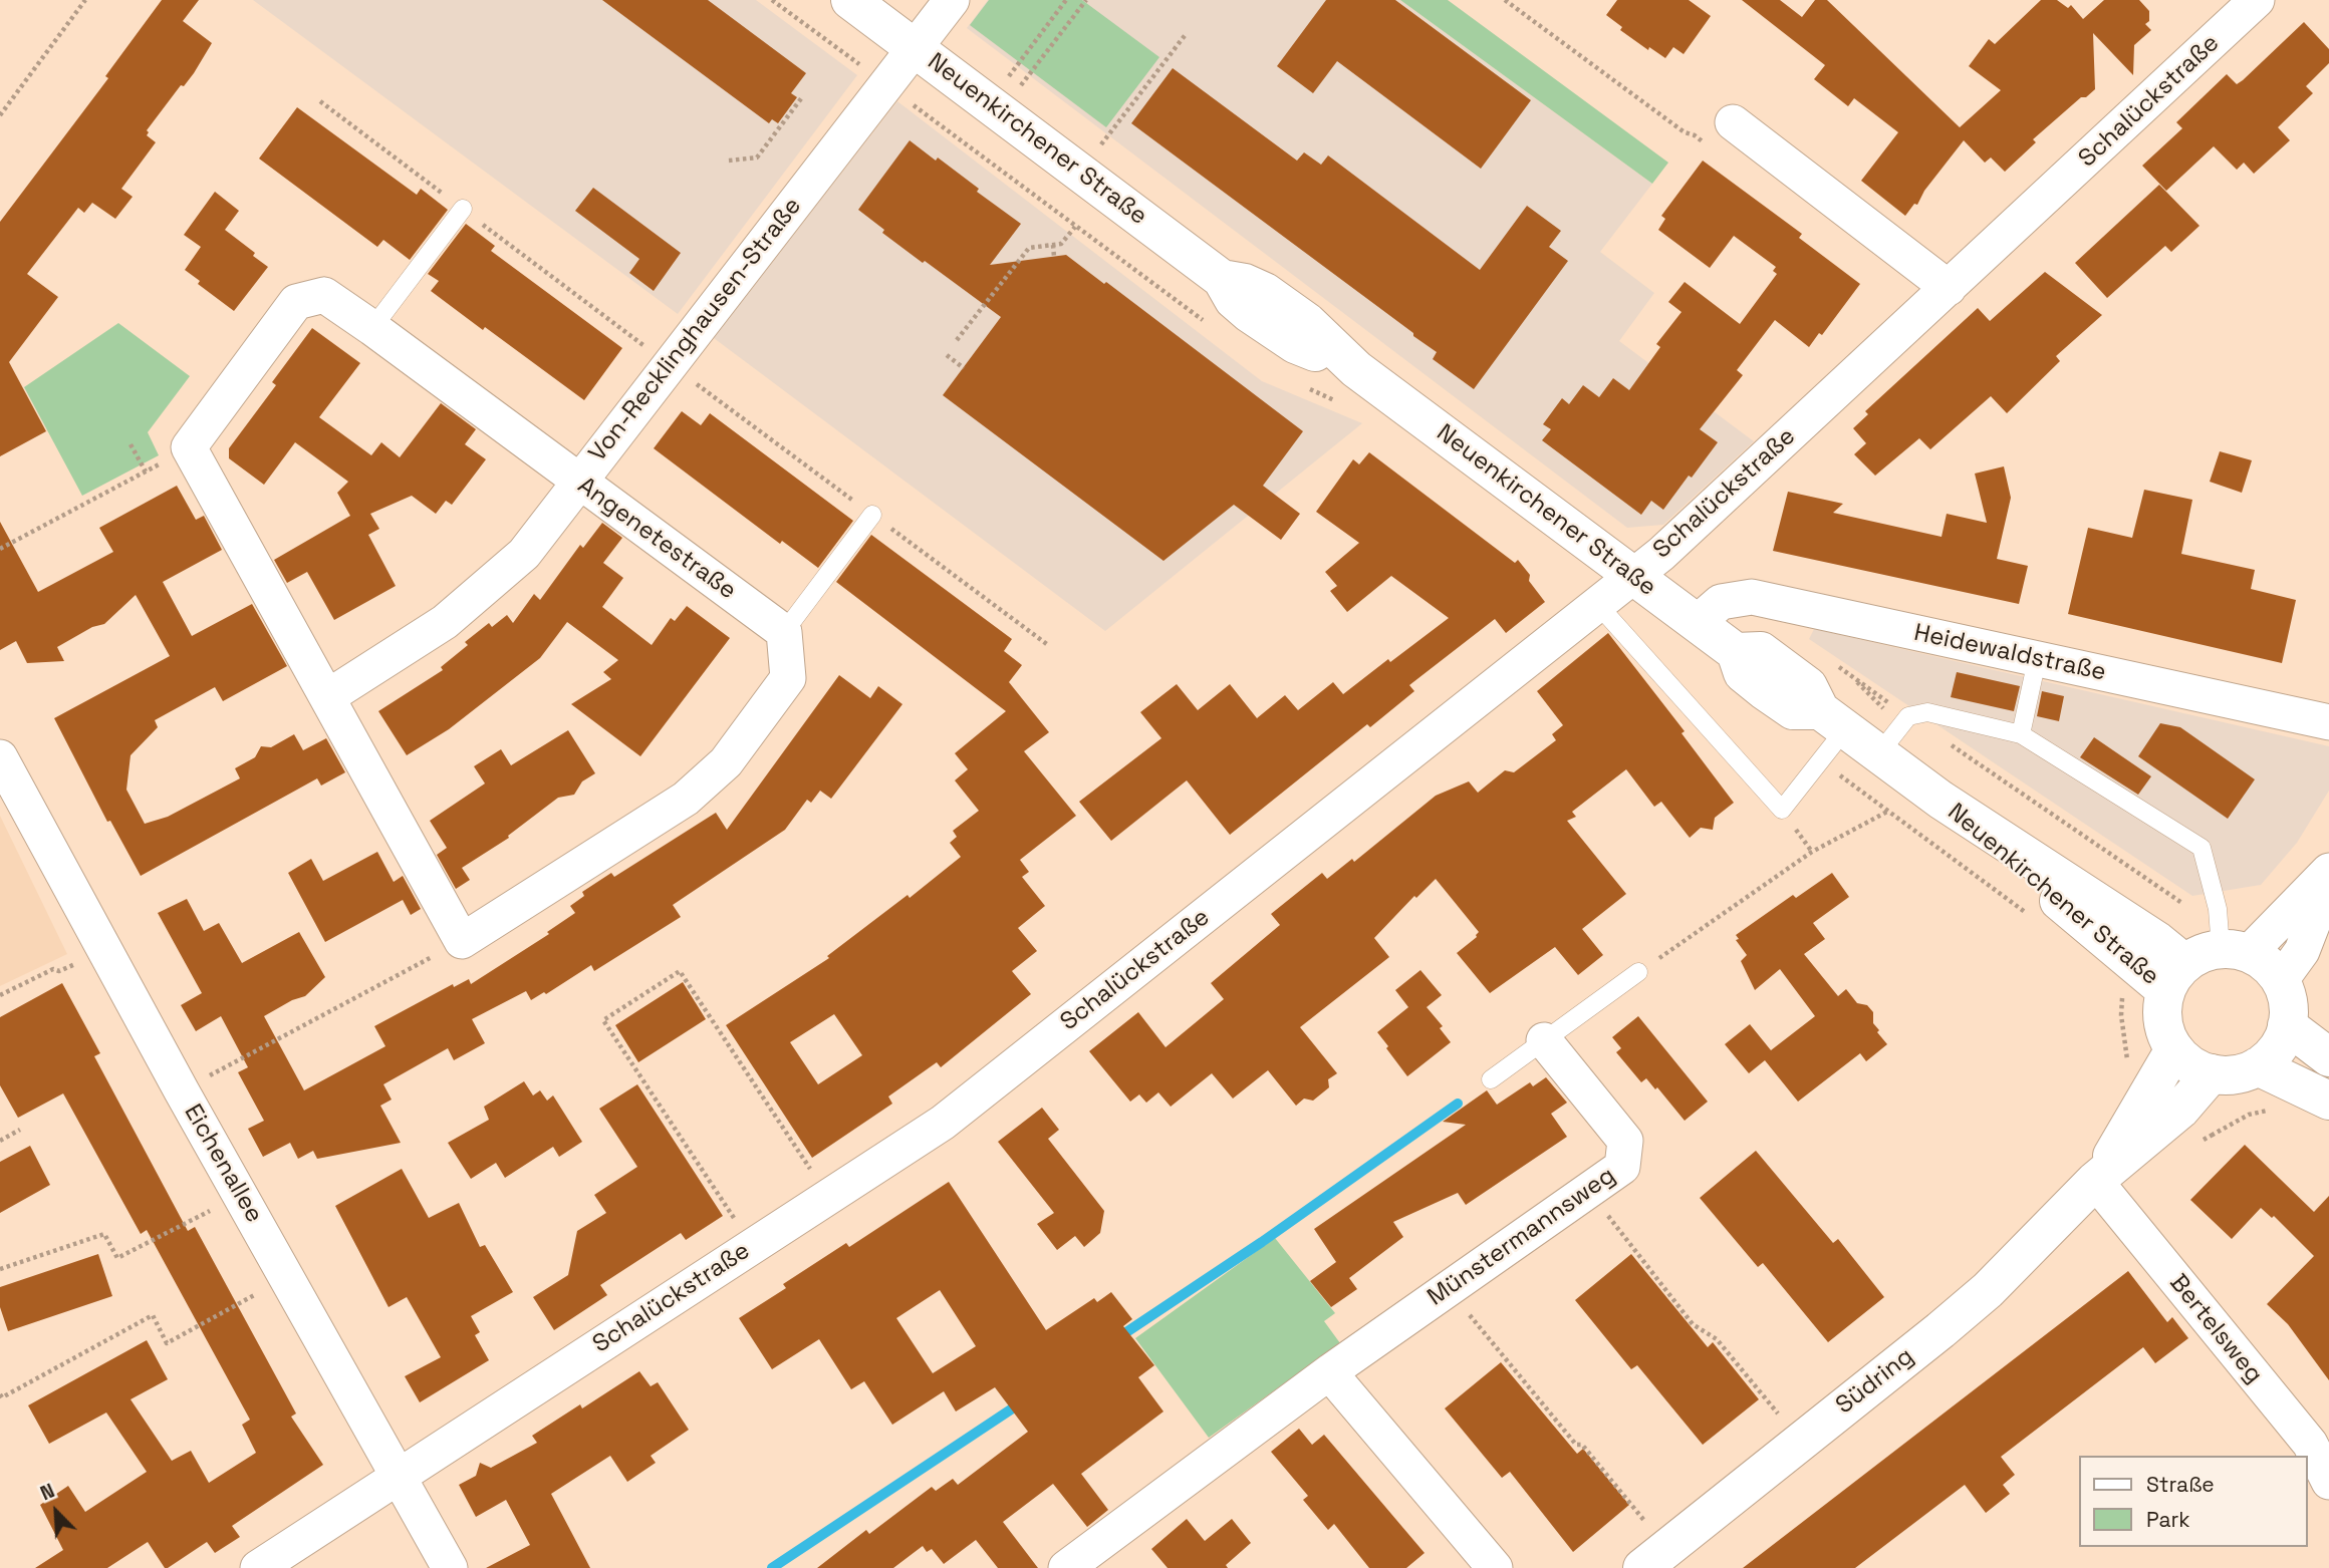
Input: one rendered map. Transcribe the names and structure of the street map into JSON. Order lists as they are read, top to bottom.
{
  "streets": {
    "main road": ["Neuenkirchener Straße", "Südring"],
    "street": [
      "Schalückstraße",
      "Von-Recklinghausen-Straße",
      "Angenetestraße",
      "Heidewaldstraße",
      "Eichenallee",
      "Münstermannsweg",
      "Bertelsweg"
    ]
  },
  "crossings": [
    ["Schalückstraße", "Neuenkirchener Straße"],
    ["Schalückstraße", "Eichenallee"],
    ["Neuenkirchener Straße", "Von-Recklinghausen-Straße"],
    ["Neuenkirchener Straße", "Heidewaldstraße"],
    ["Neuenkirchener Straße", "Südring"],
    ["Von-Recklinghausen-Straße", "Angenetestraße"],
    ["Bertelsweg", "Südring"]
  ],
  "legend": ["Straße", "Park"],
  "north": "top left"
}
